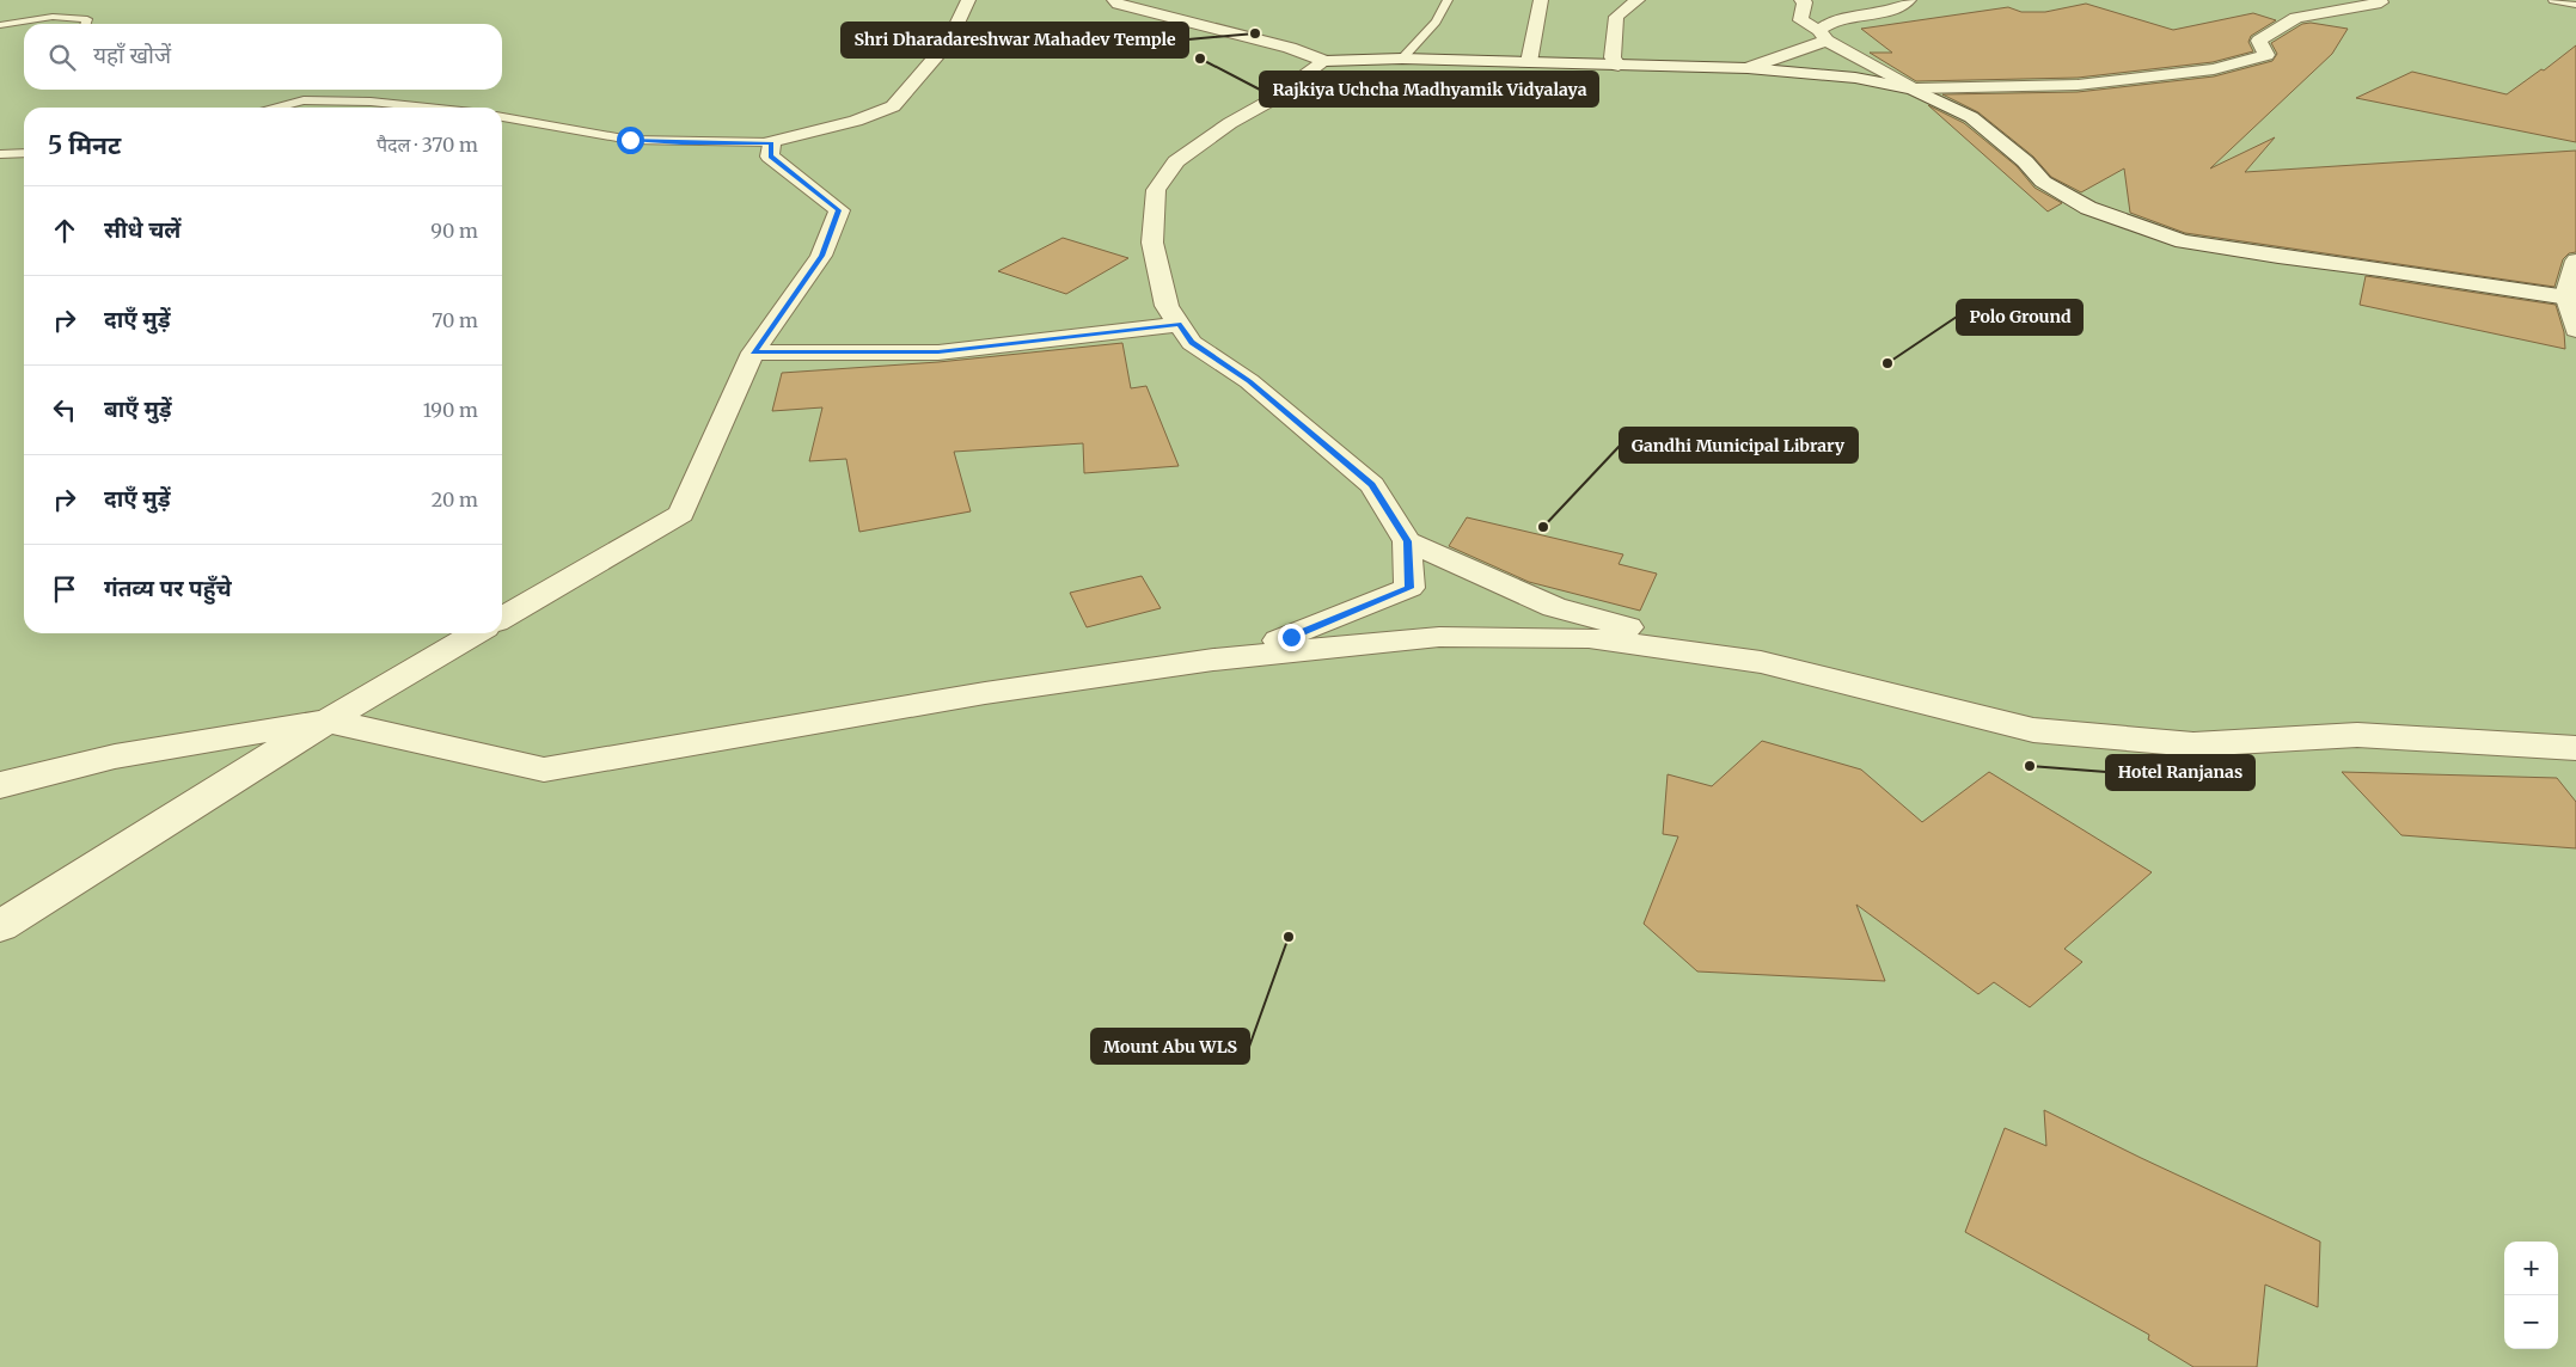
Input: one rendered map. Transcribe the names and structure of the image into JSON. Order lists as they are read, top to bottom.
{
  "places": [
    "Shri Dharadareshwar Mahadev Temple",
    "Rajkiya Uchcha Madhyamik Vidyalaya",
    "Polo Ground",
    "Gandhi Municipal Library",
    "Hotel Ranjanas",
    "Mount Abu WLS"
  ],
  "page": {
    "search": "यहाँ खोजें",
    "heading": ["5 मिनट", "पैदल · 370 m"],
    "list": [
      ["सीधे चलें", "90 m"],
      ["दाएँ मुड़ें", "70 m"],
      ["बाएँ मुड़ें", "190 m"],
      ["दाएँ मुड़ें", "20 m"],
      "गंतव्य पर पहुँचे"
    ],
    "map_buttons": ["+", "−"]
  }
}
